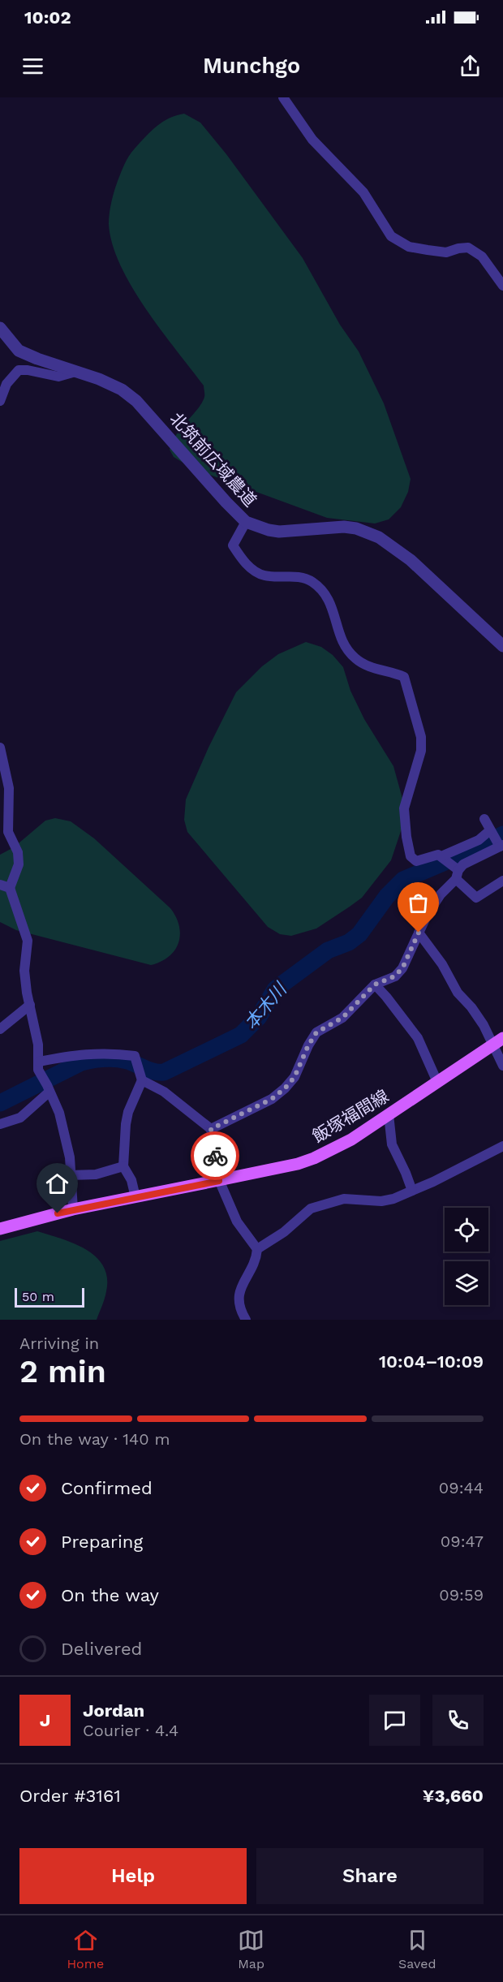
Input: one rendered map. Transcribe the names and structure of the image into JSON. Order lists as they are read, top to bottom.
{
  "streets": {
    "main road": ["飯塚福間線"],
    "street": ["北筑前広域農道"]
  },
  "water": ["本木川"],
  "scale_bar": "50 m",
  "page": {
    "status": "10:02",
    "header": "Munchgo",
    "scale": "50 m",
    "heading": ["2 min", "Arriving in", "10:04–10:09"],
    "panel": [
      "Jordan",
      "Courier · 4.4",
      "Order #3161",
      "¥3,660"
    ],
    "bar": "On the way · 140 m",
    "list": [
      ["Confirmed", "09:44"],
      ["Preparing", "09:47"],
      ["On the way", "09:59"],
      "Delivered"
    ],
    "round": "J",
    "buttons": ["Help", "Share"],
    "tabs": ["Home", "Map", "Saved"]
  }
}
